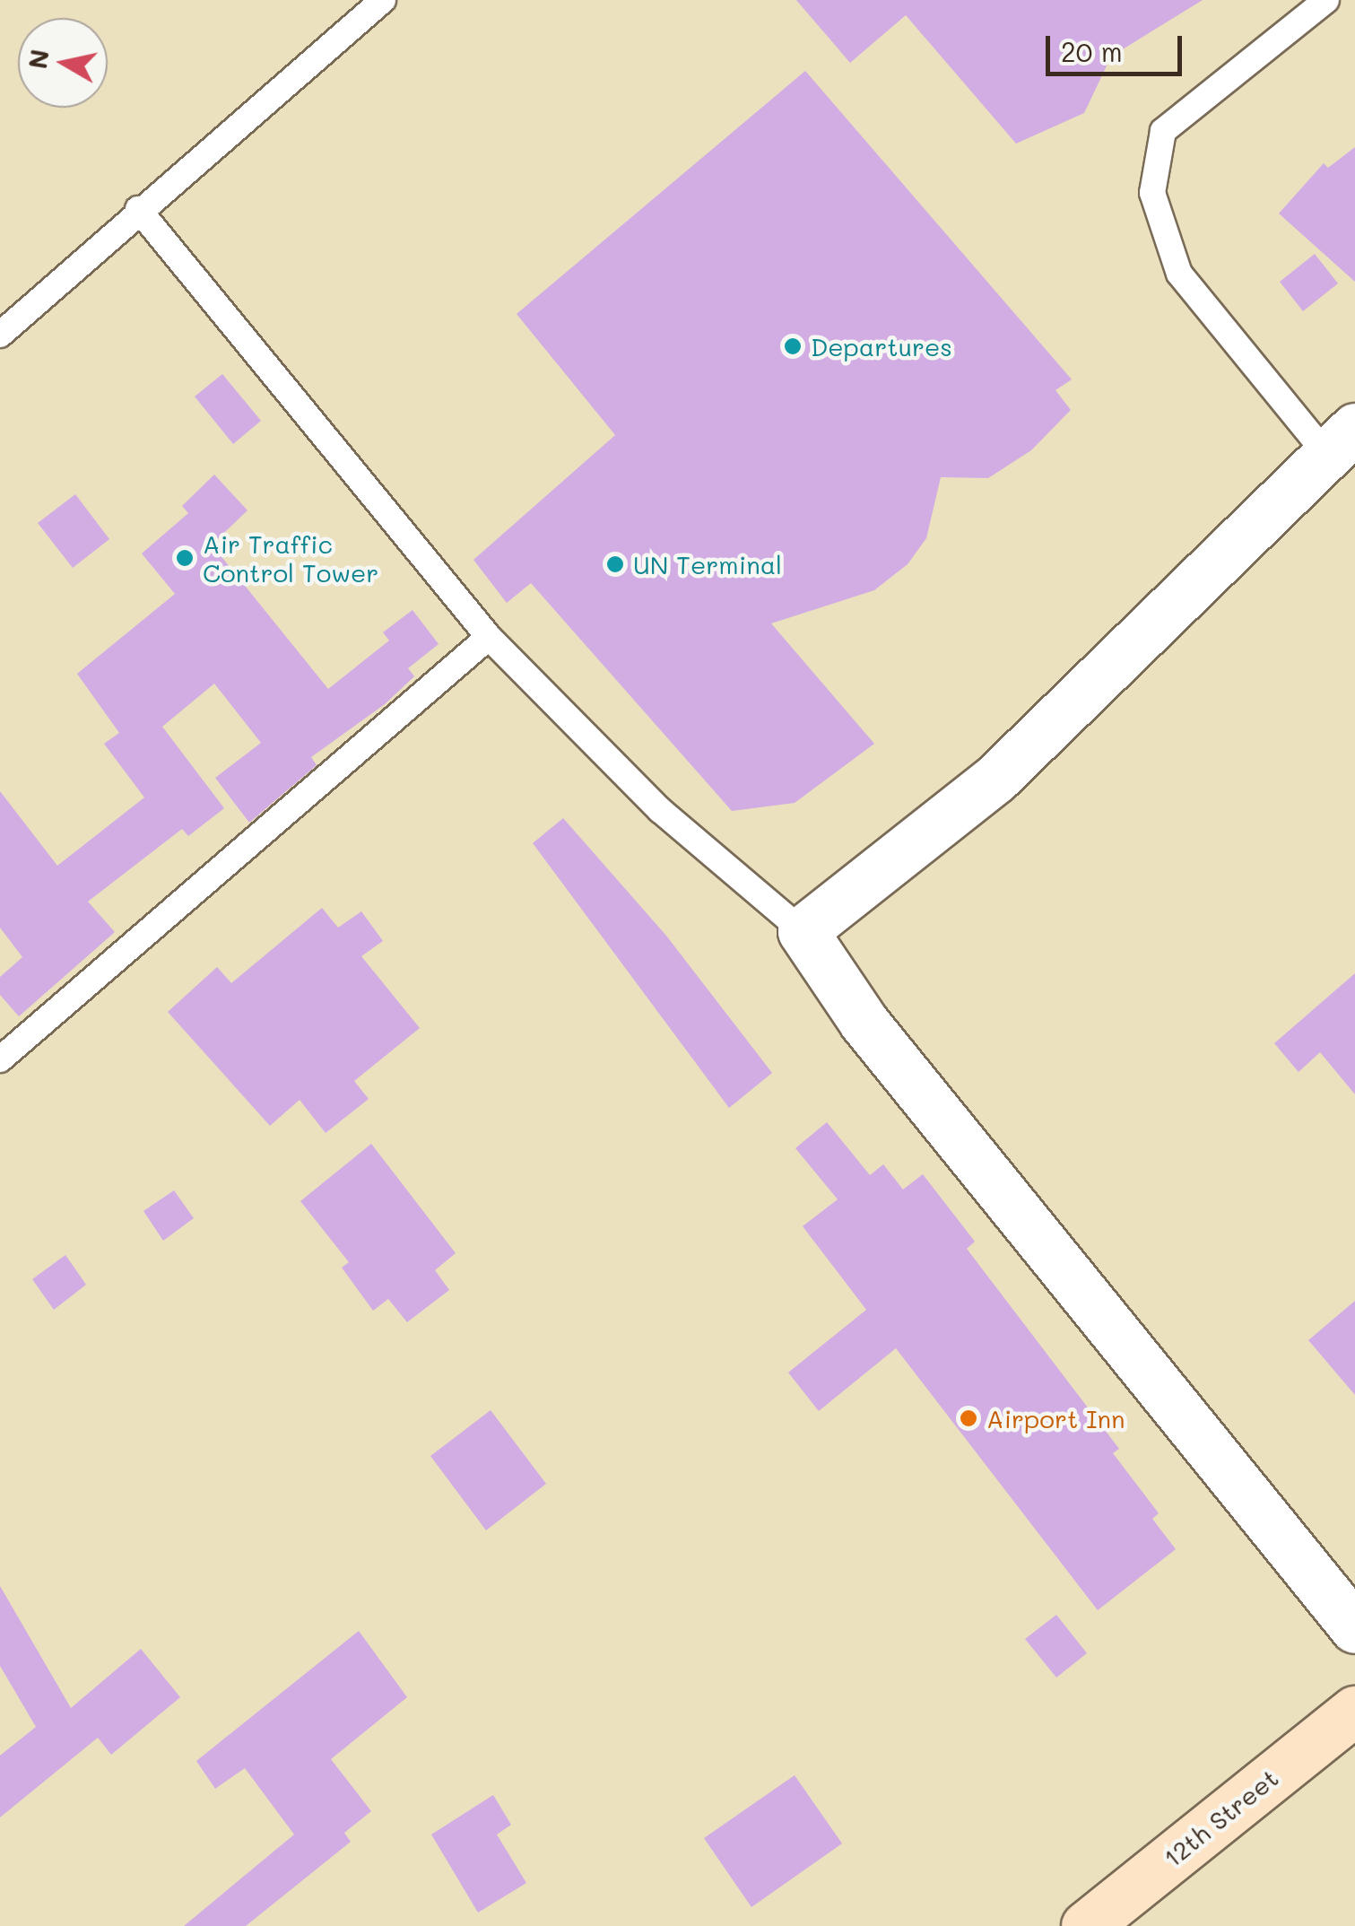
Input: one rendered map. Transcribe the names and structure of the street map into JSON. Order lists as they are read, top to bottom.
{
  "streets": {
    "street": ["12th Street"]
  },
  "places": [
    "Departures",
    "Air Traffic Control Tower",
    "UN Terminal",
    "Airport Inn"
  ],
  "scale_bar": "20 m",
  "north": "left"
}
